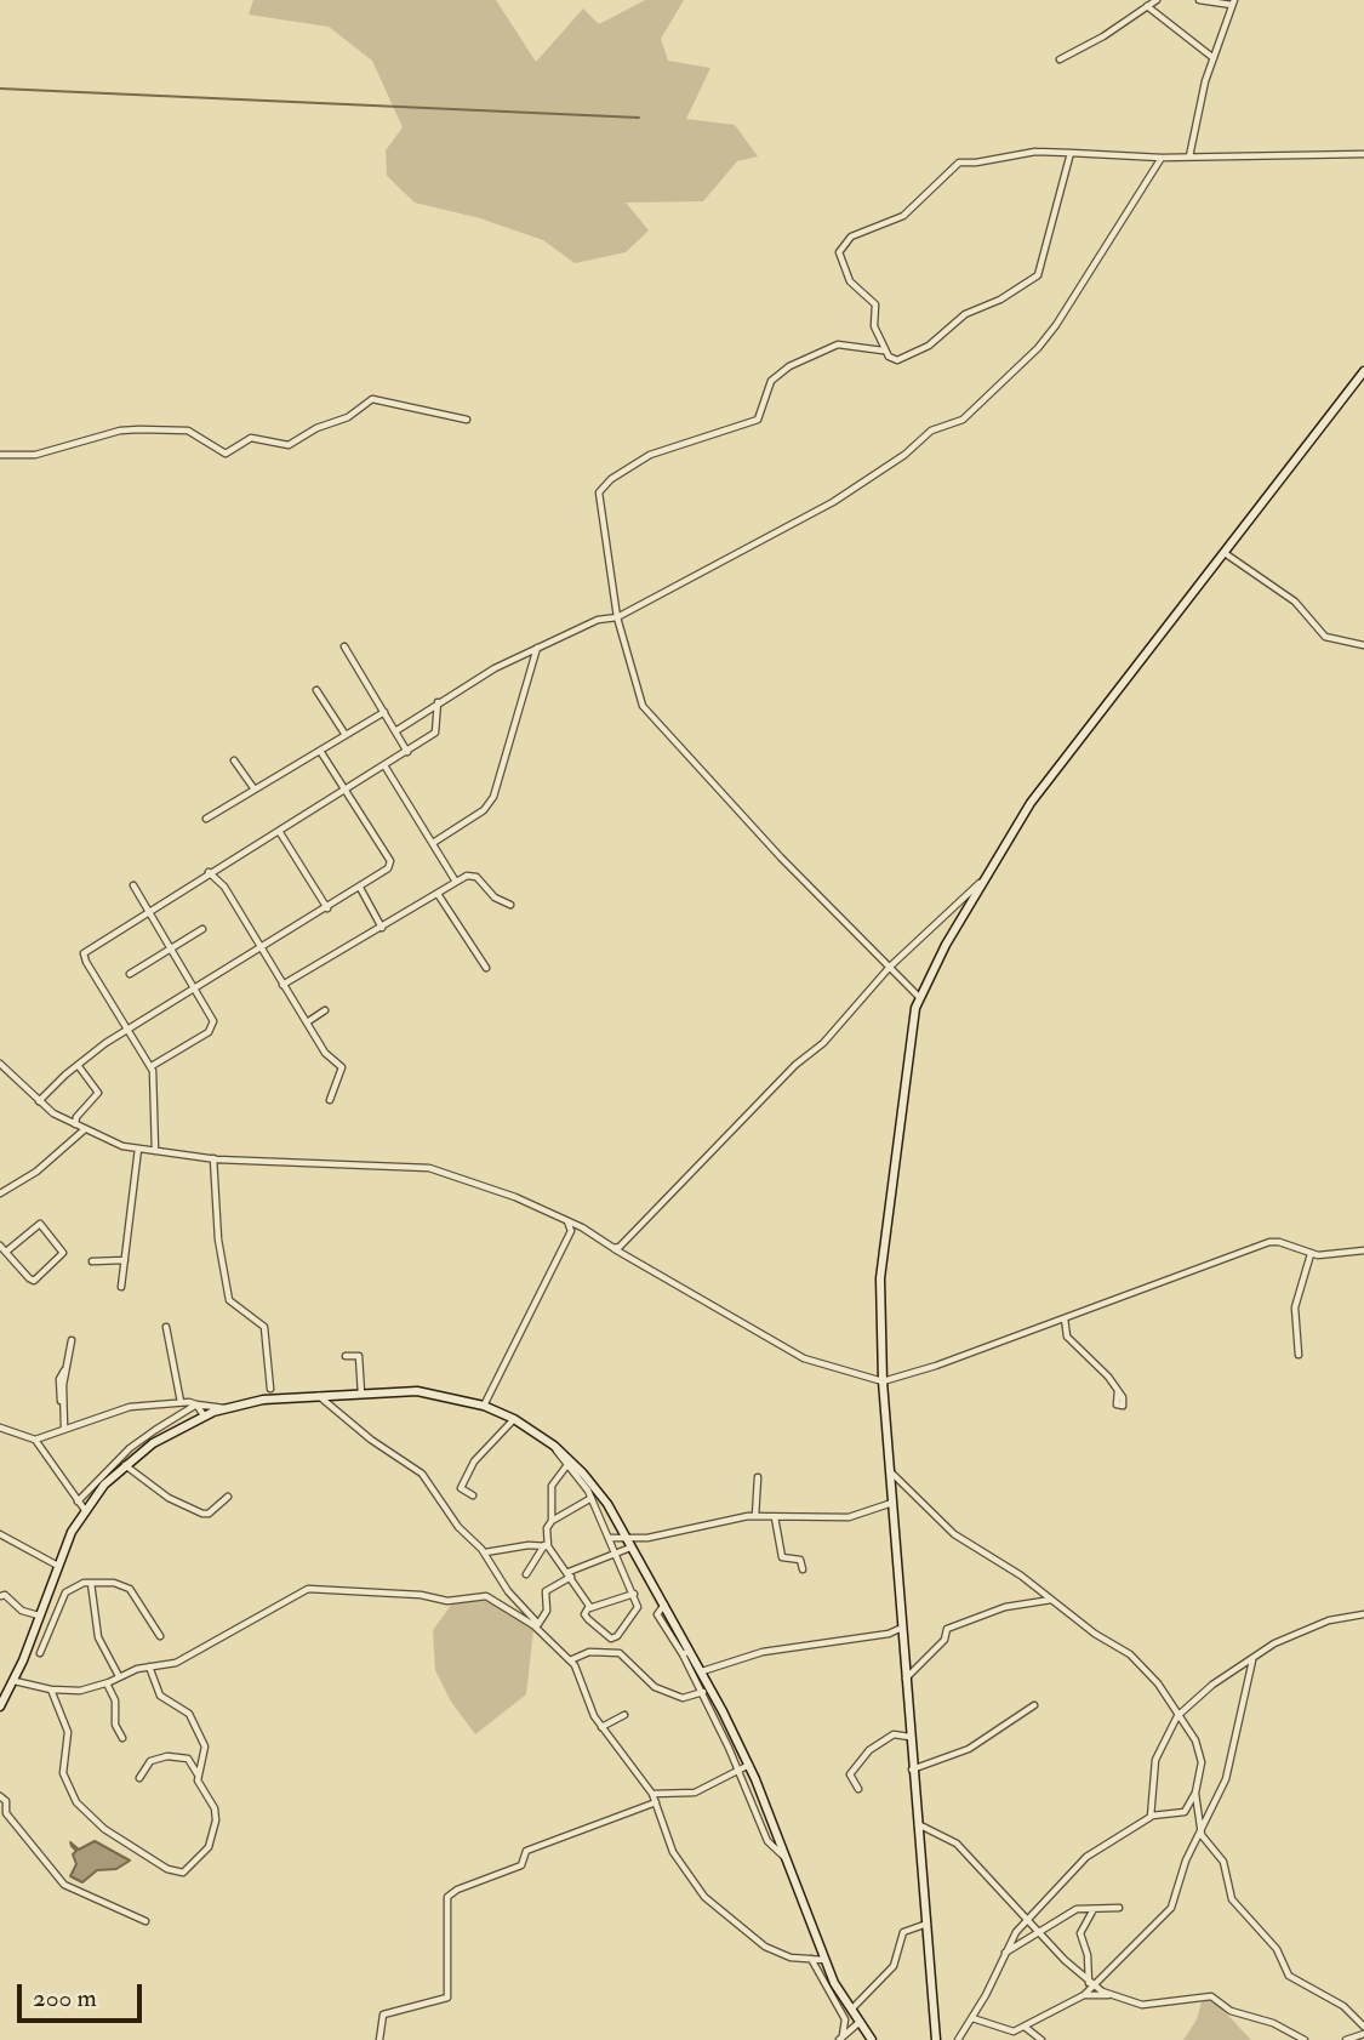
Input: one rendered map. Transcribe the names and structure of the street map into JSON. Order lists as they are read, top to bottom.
{
  "scale_bar": "200 m"
}
